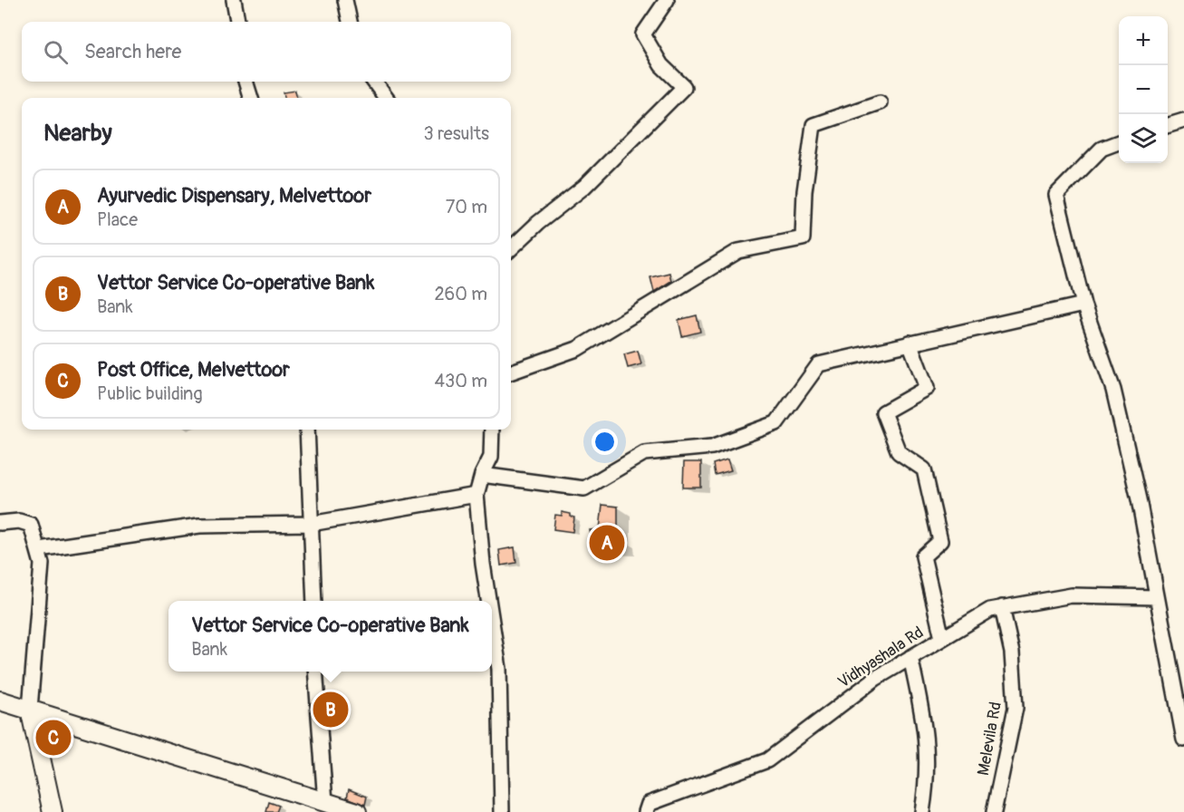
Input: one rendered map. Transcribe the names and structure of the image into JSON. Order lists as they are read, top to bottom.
{
  "streets": {
    "street": ["Vidhyashala Rd", "Melevila Rd"]
  },
  "crossings": [
    ["Vidhyashala Rd", "Melevila Rd"]
  ],
  "page": {
    "map_buttons": ["+", "−"],
    "search": "Search here",
    "heading": ["Nearby", "3 results"],
    "list": [
      {
        "mark": "A",
        "name": "Ayurvedic Dispensary, Melvettoor",
        "note": "Place",
        "value": "70 m"
      },
      {
        "mark": "B",
        "name": "Vettor Service Co-operative Bank",
        "note": "Bank",
        "value": "260 m"
      },
      {
        "mark": "C",
        "name": "Post Office, Melvettoor",
        "note": "Public building",
        "value": "430 m"
      }
    ],
    "pins": ["A", "B", "C"],
    "popup": ["Vettor Service Co-operative Bank", "Bank"]
  }
}
